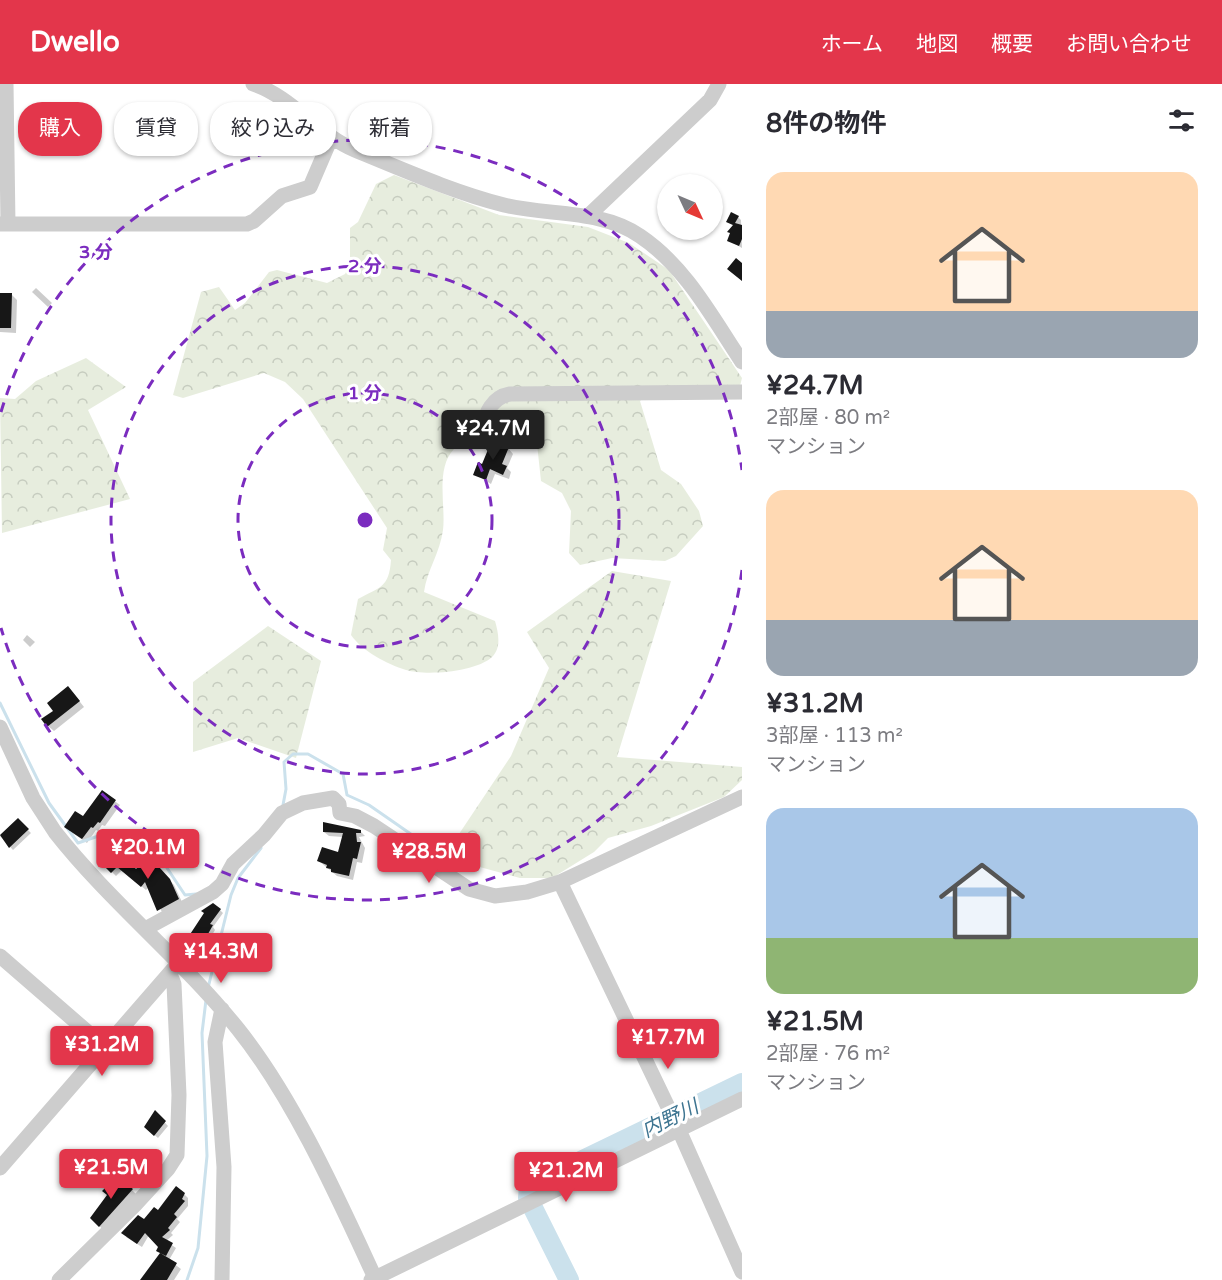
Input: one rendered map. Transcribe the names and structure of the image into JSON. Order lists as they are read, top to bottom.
{
  "water": ["内野川"],
  "north": "bottom right",
  "page": {
    "header": "Dwello",
    "nav": [
      "ホーム",
      "地図",
      "概要",
      "お問い合わせ"
    ],
    "heading": "8件の物件",
    "chip": [
      "購入",
      "賃貸",
      "絞り込み",
      "新着"
    ],
    "list": [
      {
        "name": "¥24.7M",
        "note": "2部屋 · 80 m² · マンション"
      },
      {
        "name": "¥31.2M",
        "note": "3部屋 · 113 m² · マンション"
      },
      {
        "name": "¥21.5M",
        "note": "2部屋 · 76 m² · マンション"
      }
    ],
    "price": [
      "¥24.7M",
      "¥20.1M",
      "¥28.5M",
      "¥14.3M",
      "¥17.7M",
      "¥31.2M",
      "¥21.5M",
      "¥21.2M"
    ]
  },
  "rings": ["3 分", "2 分", "1 分"]
}
